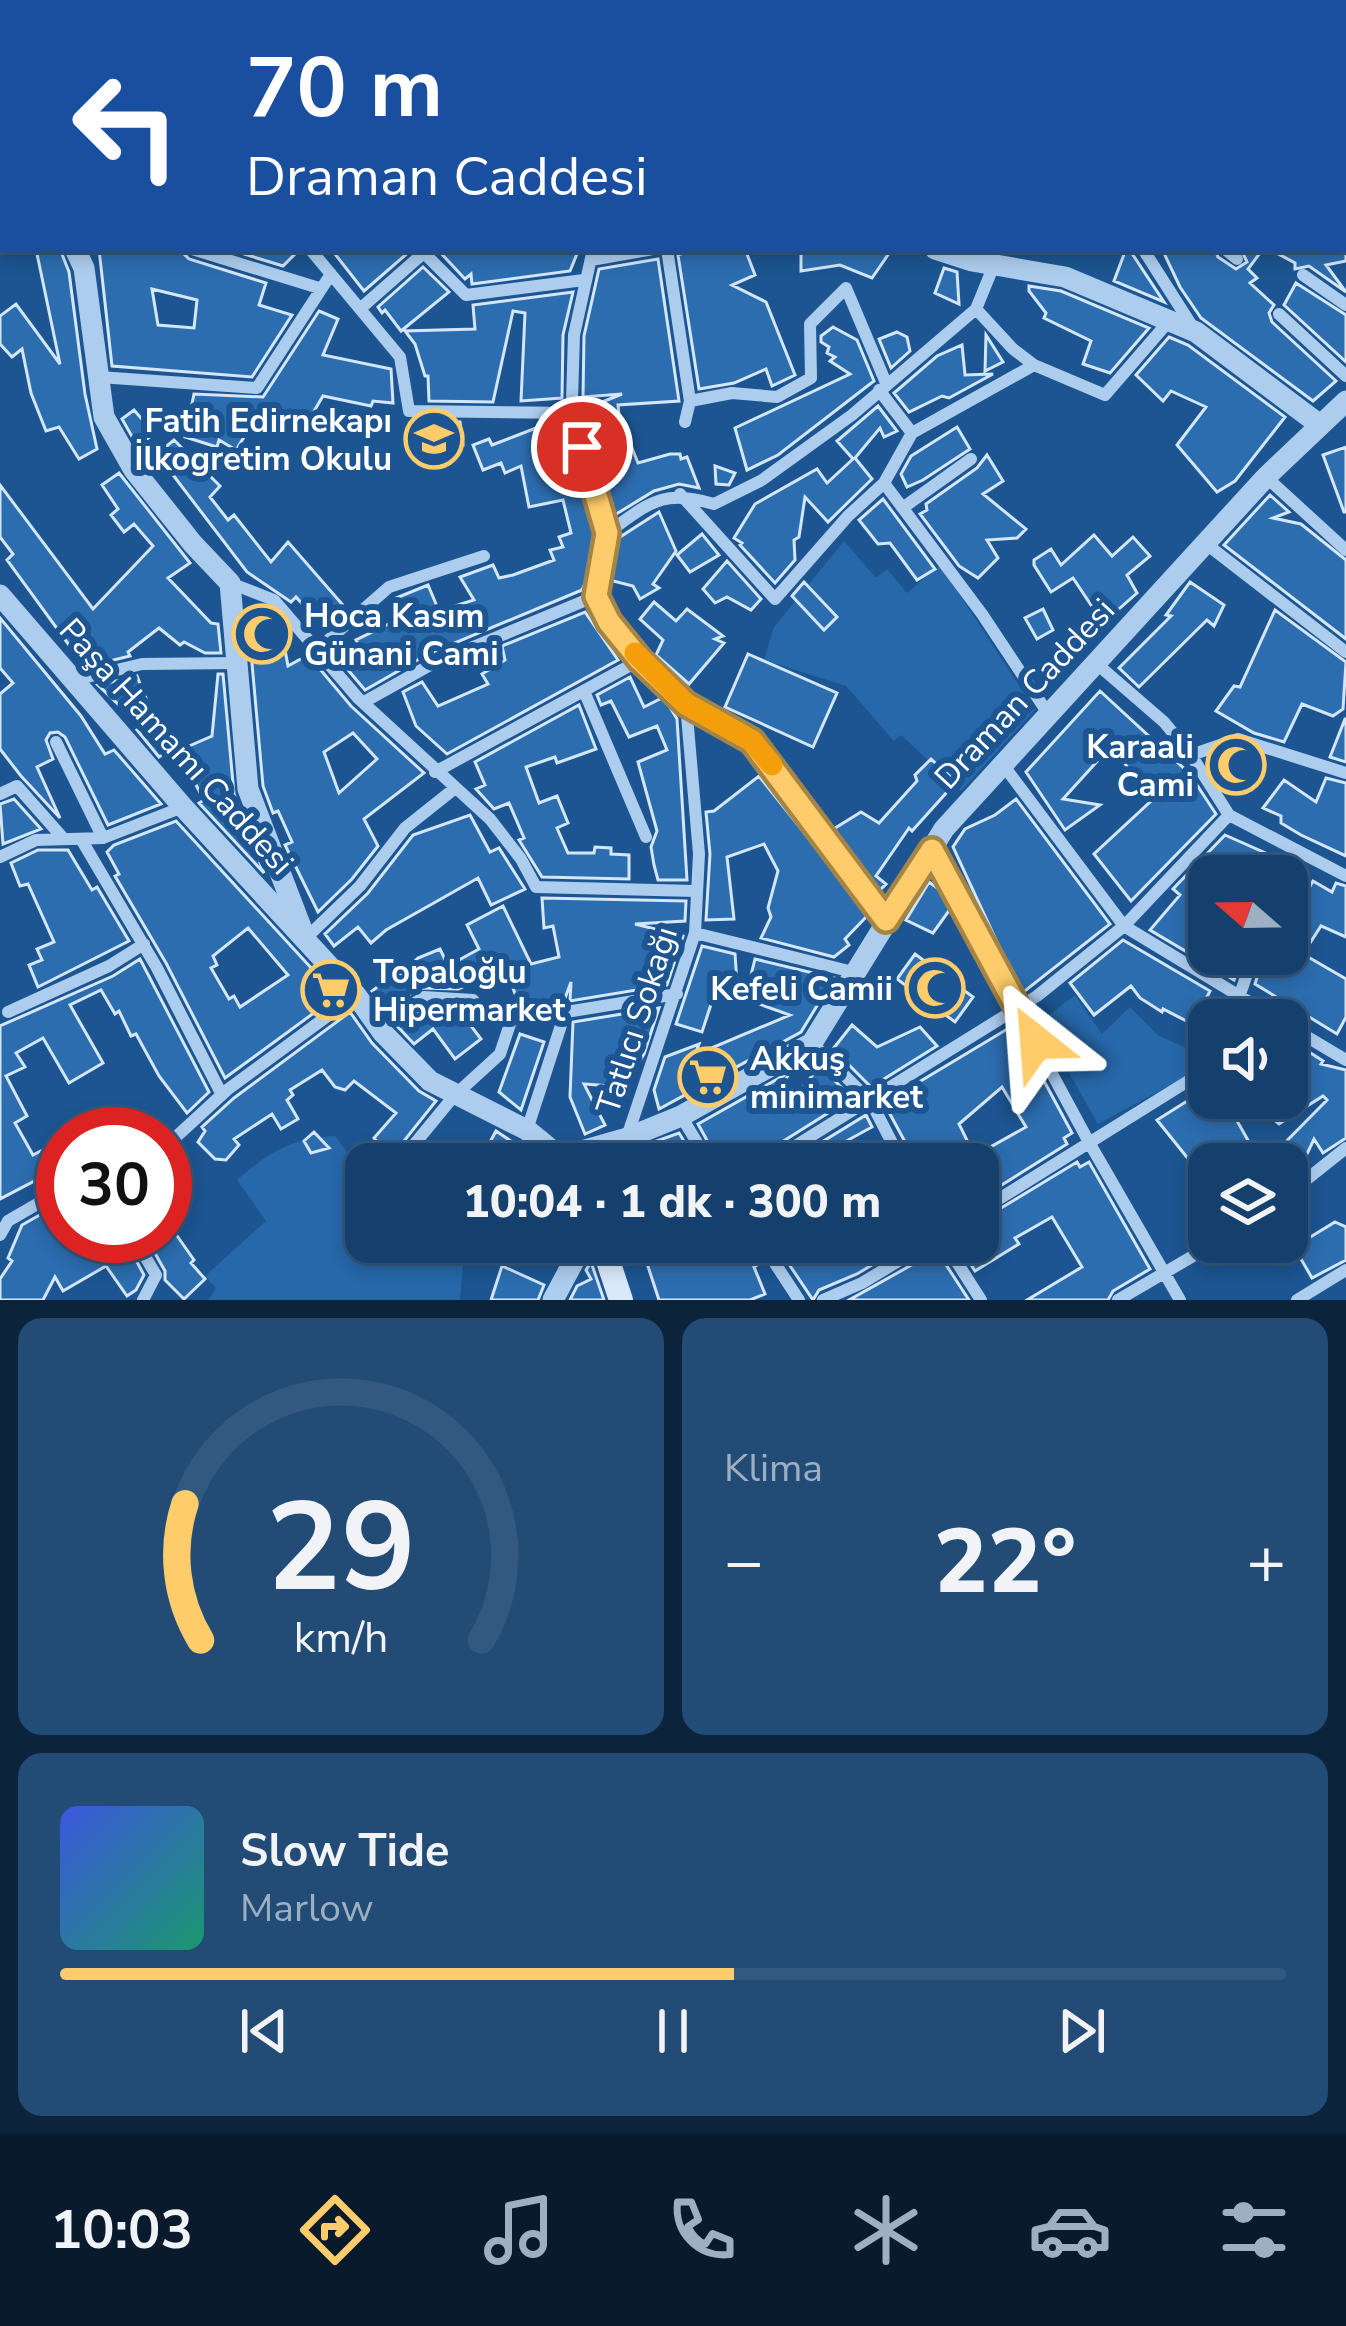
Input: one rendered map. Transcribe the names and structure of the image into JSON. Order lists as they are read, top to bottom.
{
  "streets": {
    "street": ["Draman Caddesi", "Paşa Hamamı Caddesi", "Tatlıcı Sokağı"]
  },
  "crossings": [
    ["Draman Caddesi", "Tatlıcı Sokağı"]
  ],
  "places": {
    "school or university": ["Fatih Edirnekapı İlkogretim Okulu"],
    "mosque": ["Hoca Kasım Günani Cami", "Karaali Cami", "Kefeli Camii"],
    "supermarket": ["Topaloğlu Hipermarket", "Akkuş minimarket"]
  },
  "north": "left",
  "page": {
    "turn": ["70 m", "Draman Caddesi"],
    "limit": "30",
    "trip": "10:04 · 1 dk · 300 m",
    "tile": "Klima",
    "heat": ["−", "22°", "+"],
    "song": ["Slow Tide", "Marlow"],
    "tabs": "10:03",
    "gauge": ["29", "km/h"]
  }
}
